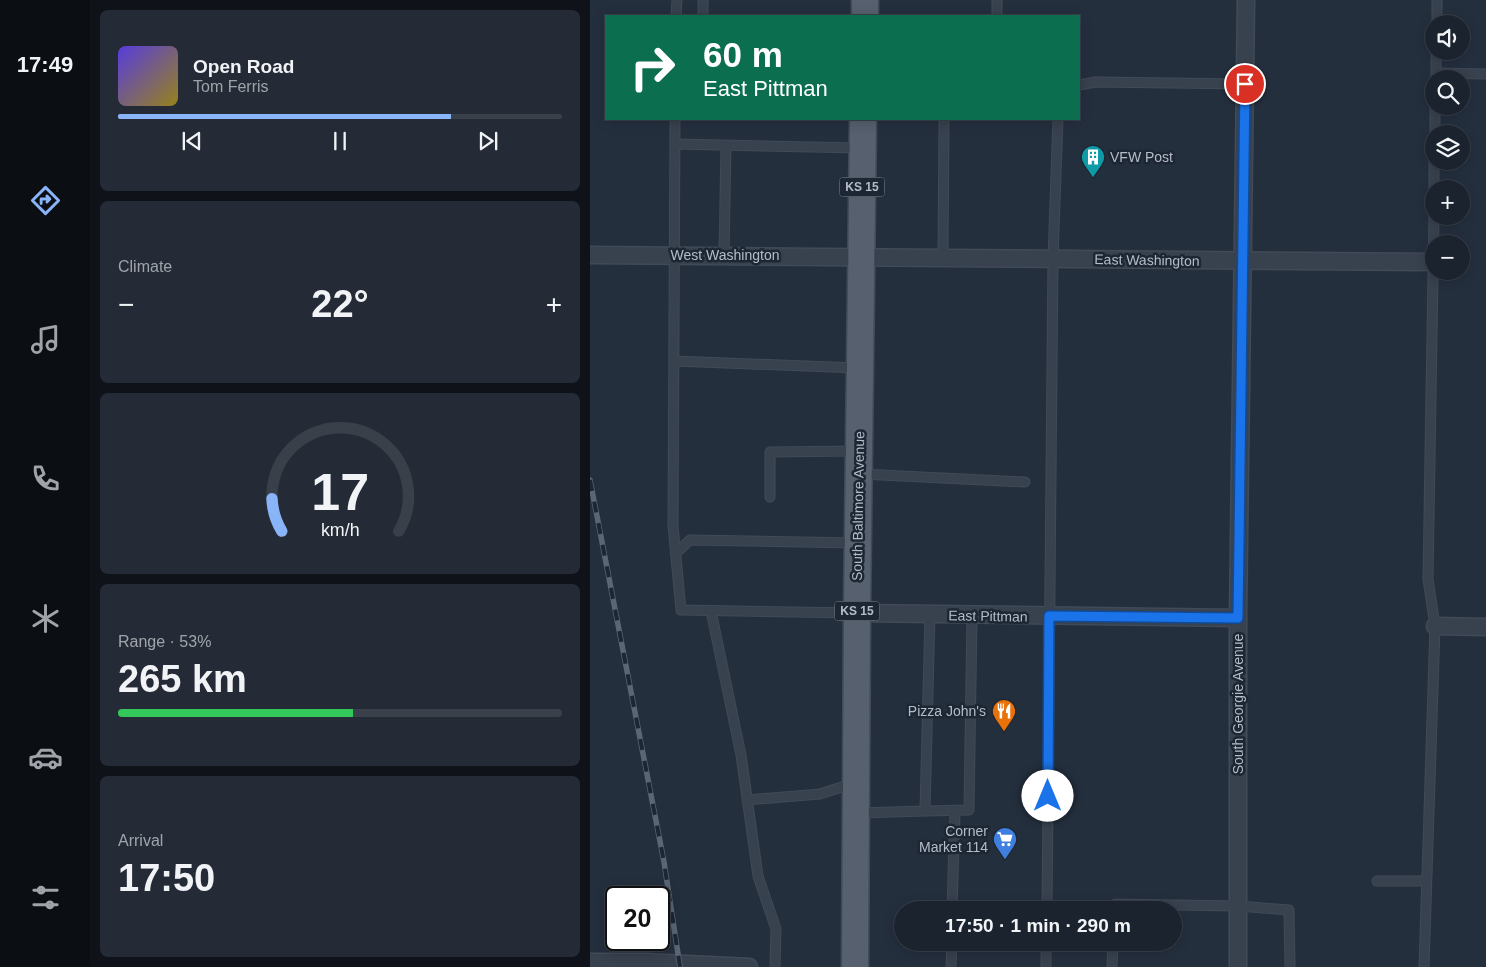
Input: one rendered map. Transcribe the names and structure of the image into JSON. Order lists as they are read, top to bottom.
{
  "streets": {
    "main road": ["KS 15", "South Baltimore Avenue"],
    "street": [
      "West Washington",
      "East Washington",
      "East Pittman",
      "South Georgie Avenue"
    ]
  },
  "crossings": [
    ["KS 15", "West Washington"],
    ["KS 15", "East Washington"],
    ["KS 15", "South Baltimore Avenue"],
    ["West Washington", "East Washington"],
    ["West Washington", "South Baltimore Avenue"],
    ["East Washington", "South Baltimore Avenue"],
    ["East Washington", "South Georgie Avenue"],
    ["South Baltimore Avenue", "East Pittman"],
    ["East Pittman", "South Georgie Avenue"]
  ],
  "places": {
    "building": ["VFW Post"],
    "restaurant": ["Pizza John's"],
    "supermarket": ["Corner Market 114"]
  },
  "page": {
    "tabs": "17:49",
    "map_buttons": ["+", "−"],
    "turn": ["60 m", "East Pittman"],
    "song": ["Open Road", "Tom Ferris"],
    "tile": [
      "Climate",
      ["Range · 53%", "265 km"],
      ["Arrival", "17:50"]
    ],
    "heat": ["−", "22°", "+"],
    "limit": "20",
    "trip": "17:50 · 1 min · 290 m",
    "gauge": ["17", "km/h"]
  }
}
